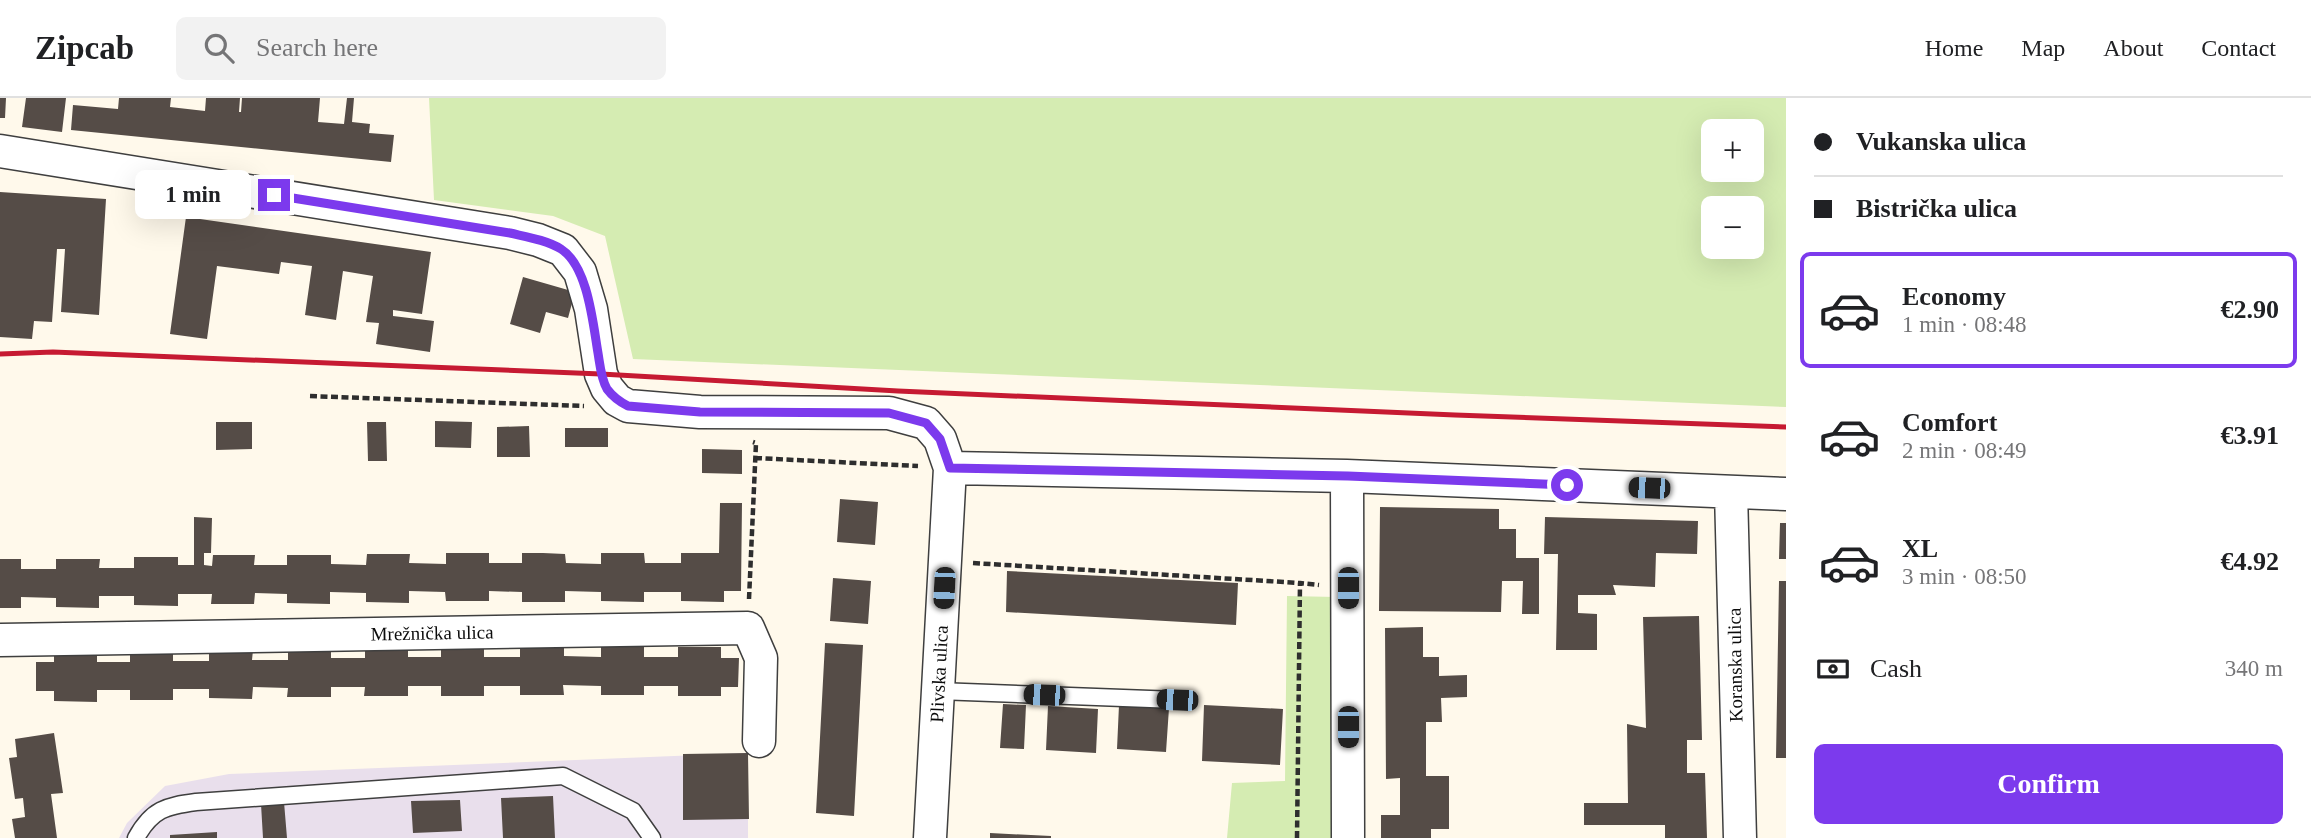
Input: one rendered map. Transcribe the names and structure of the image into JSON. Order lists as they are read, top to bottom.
{
  "streets": {
    "street": ["Mrežnička ulica", "Koranska ulica", "Plivska ulica"]
  },
  "page": {
    "header": "Zipcab",
    "search": "Search here",
    "nav": [
      "Home",
      "Map",
      "About",
      "Contact"
    ],
    "banner": ["Vukanska ulica", "Bistrička ulica"],
    "map_buttons": ["+", "−"],
    "bubble": "1 min",
    "list": [
      {
        "name": "Economy",
        "note": "1 min · 08:48",
        "value": "€2.90"
      },
      {
        "name": "Comfort",
        "note": "2 min · 08:49",
        "value": "€3.91"
      },
      {
        "name": "XL",
        "note": "3 min · 08:50",
        "value": "€4.92"
      }
    ],
    "pay": ["Cash", "340 m"],
    "buttons": "Confirm"
  }
}
